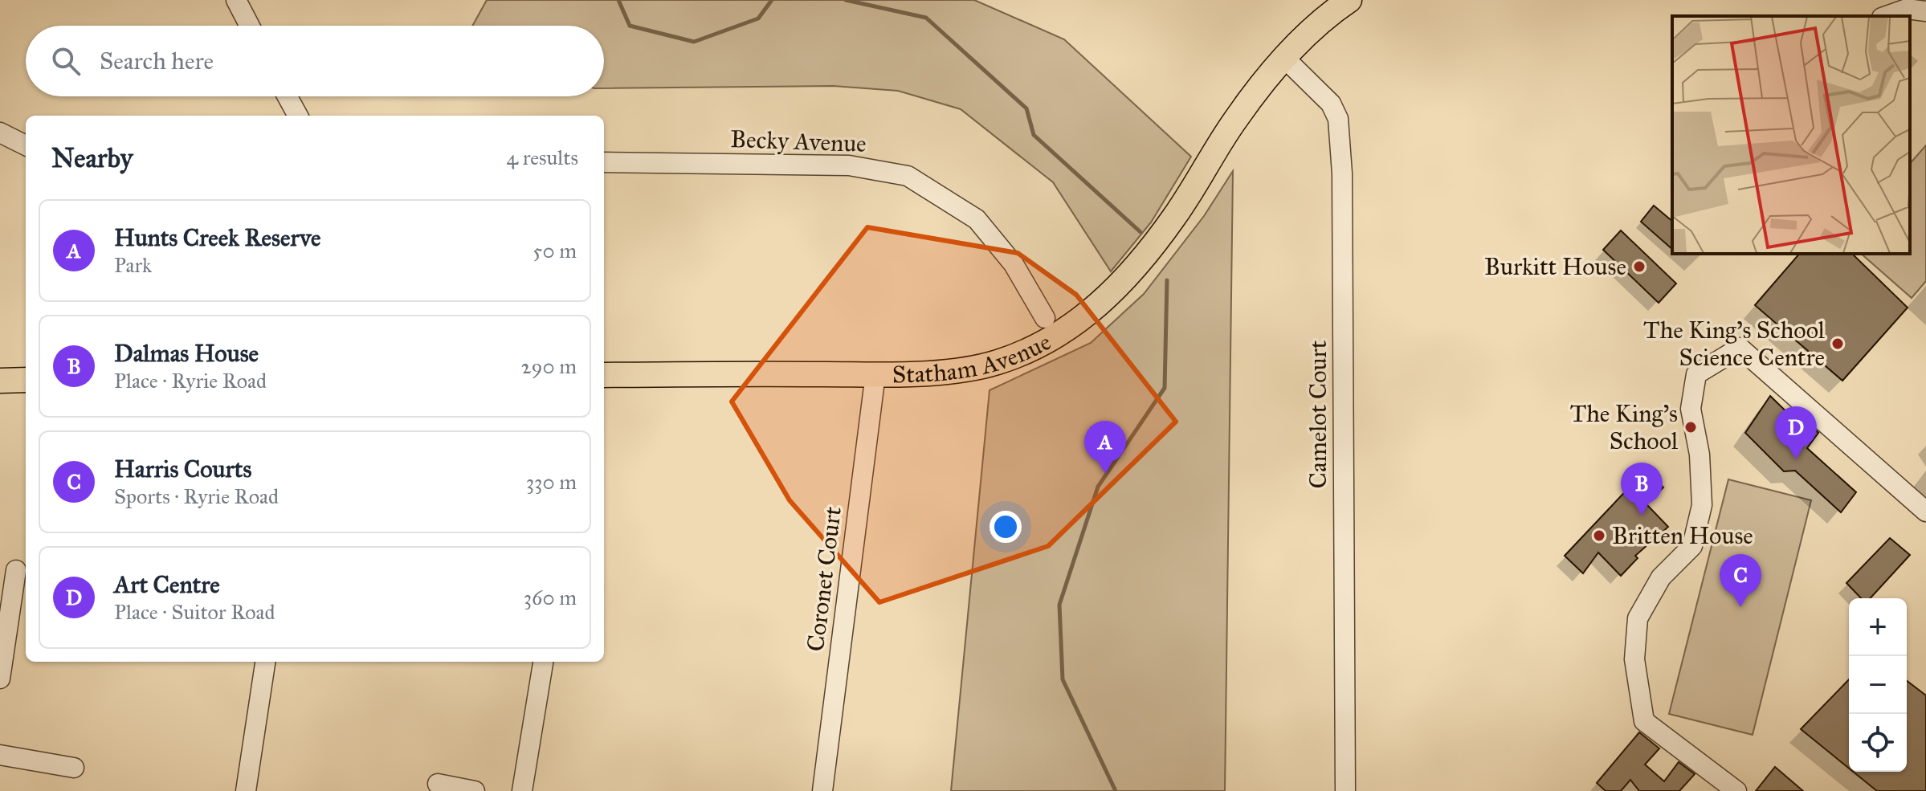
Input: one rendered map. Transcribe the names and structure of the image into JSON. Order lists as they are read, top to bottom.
{
  "streets": {
    "main road": ["Statham Avenue"],
    "street": ["Becky Avenue", "Camelot Court", "Coronet Court"]
  },
  "crossings": [
    ["Statham Avenue", "Camelot Court"],
    ["Statham Avenue", "Coronet Court"]
  ],
  "places": [
    "Burkitt House",
    "The King's School Science Centre",
    "The King's School",
    "Britten House"
  ],
  "page": {
    "search": "Search here",
    "heading": ["Nearby", "4 results"],
    "list": [
      {
        "mark": "A",
        "name": "Hunts Creek Reserve",
        "note": "Park",
        "value": "50 m"
      },
      {
        "mark": "B",
        "name": "Dalmas House",
        "note": "Place · Ryrie Road",
        "value": "290 m"
      },
      {
        "mark": "C",
        "name": "Harris Courts",
        "note": "Sports · Ryrie Road",
        "value": "330 m"
      },
      {
        "mark": "D",
        "name": "Art Centre",
        "note": "Place · Suitor Road",
        "value": "360 m"
      }
    ],
    "pins": [
      "D",
      "A",
      "B",
      "C"
    ],
    "map_buttons": ["+", "−"]
  }
}
